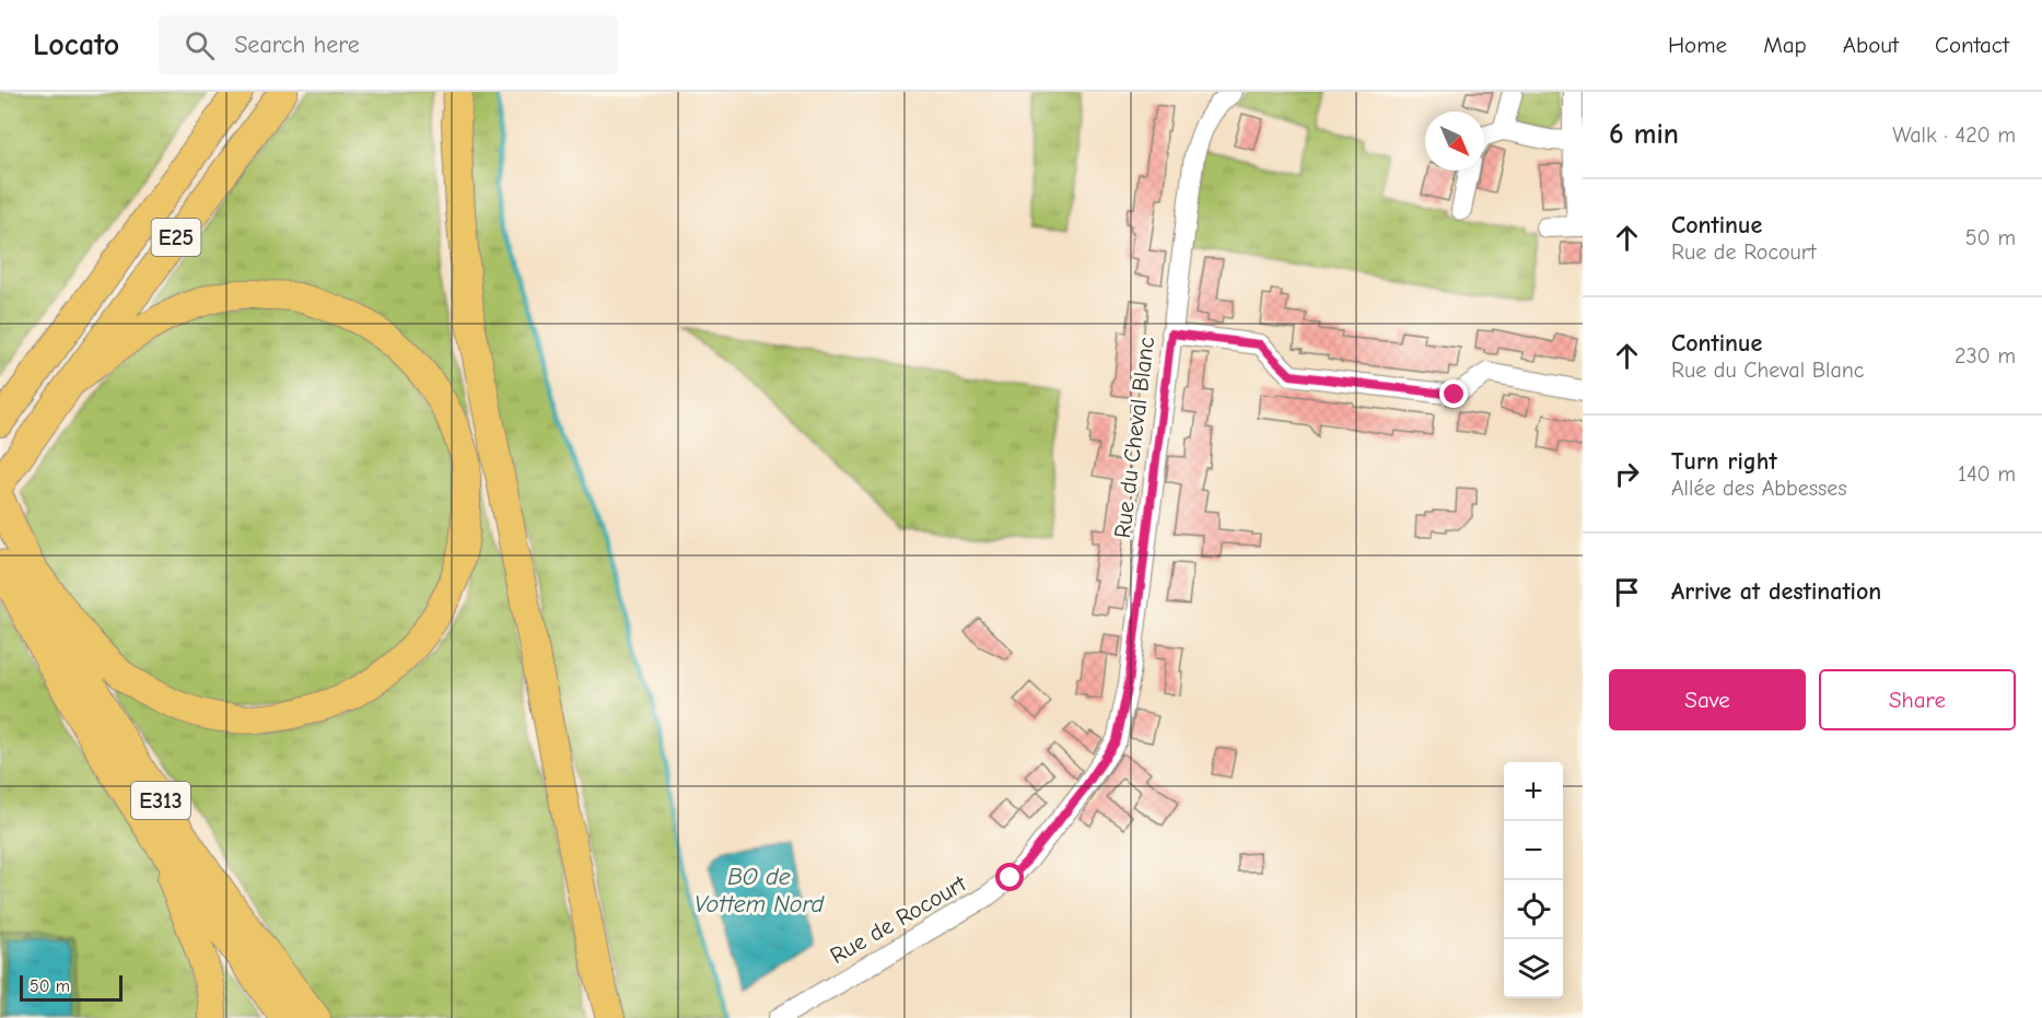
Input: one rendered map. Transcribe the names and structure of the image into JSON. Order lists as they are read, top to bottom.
{
  "streets": {
    "highway": ["E25", "E313"],
    "street": ["Rue du Cheval Blanc", "Rue de Rocourt"]
  },
  "crossings": [
    ["Rue du Cheval Blanc", "Rue de Rocourt"]
  ],
  "water": ["BO de Vottem Nord"],
  "scale_bar": "50 m",
  "north": "bottom right",
  "page": {
    "header": "Locato",
    "search": "Search here",
    "nav": [
      "Home",
      "Map",
      "About",
      "Contact"
    ],
    "heading": ["6 min", "Walk · 420 m"],
    "list": [
      ["Continue", "Rue de Rocourt", "50 m"],
      ["Continue", "Rue du Cheval Blanc", "230 m"],
      ["Turn right", "Allée des Abbesses", "140 m"],
      "Arrive at destination"
    ],
    "buttons": ["Save", "Share"],
    "map_buttons": ["+", "−"],
    "scale": "50 m"
  }
}
